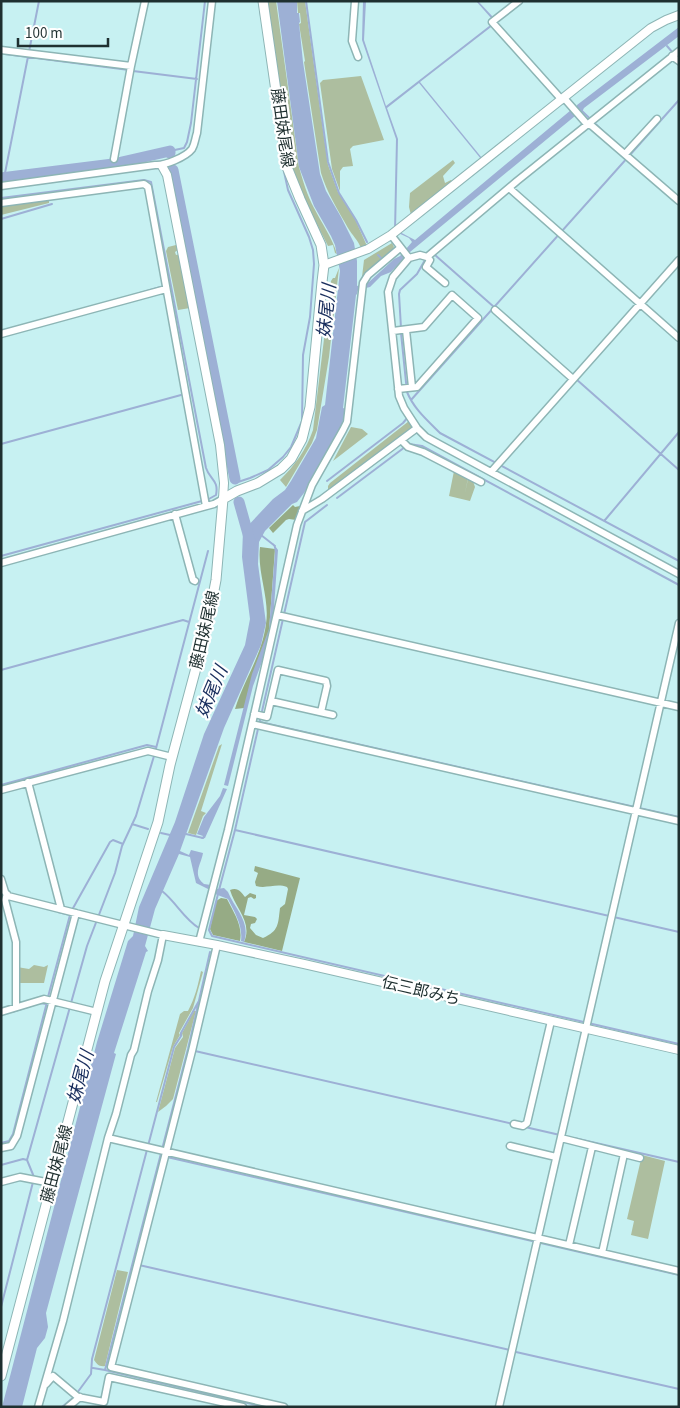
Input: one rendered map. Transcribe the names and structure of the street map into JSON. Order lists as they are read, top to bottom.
{
  "streets": {
    "main road": ["藤田妹尾線"],
    "street": ["伝三郎みち"]
  },
  "water": ["妹尾川"],
  "scale_bar": "100 m"
}
